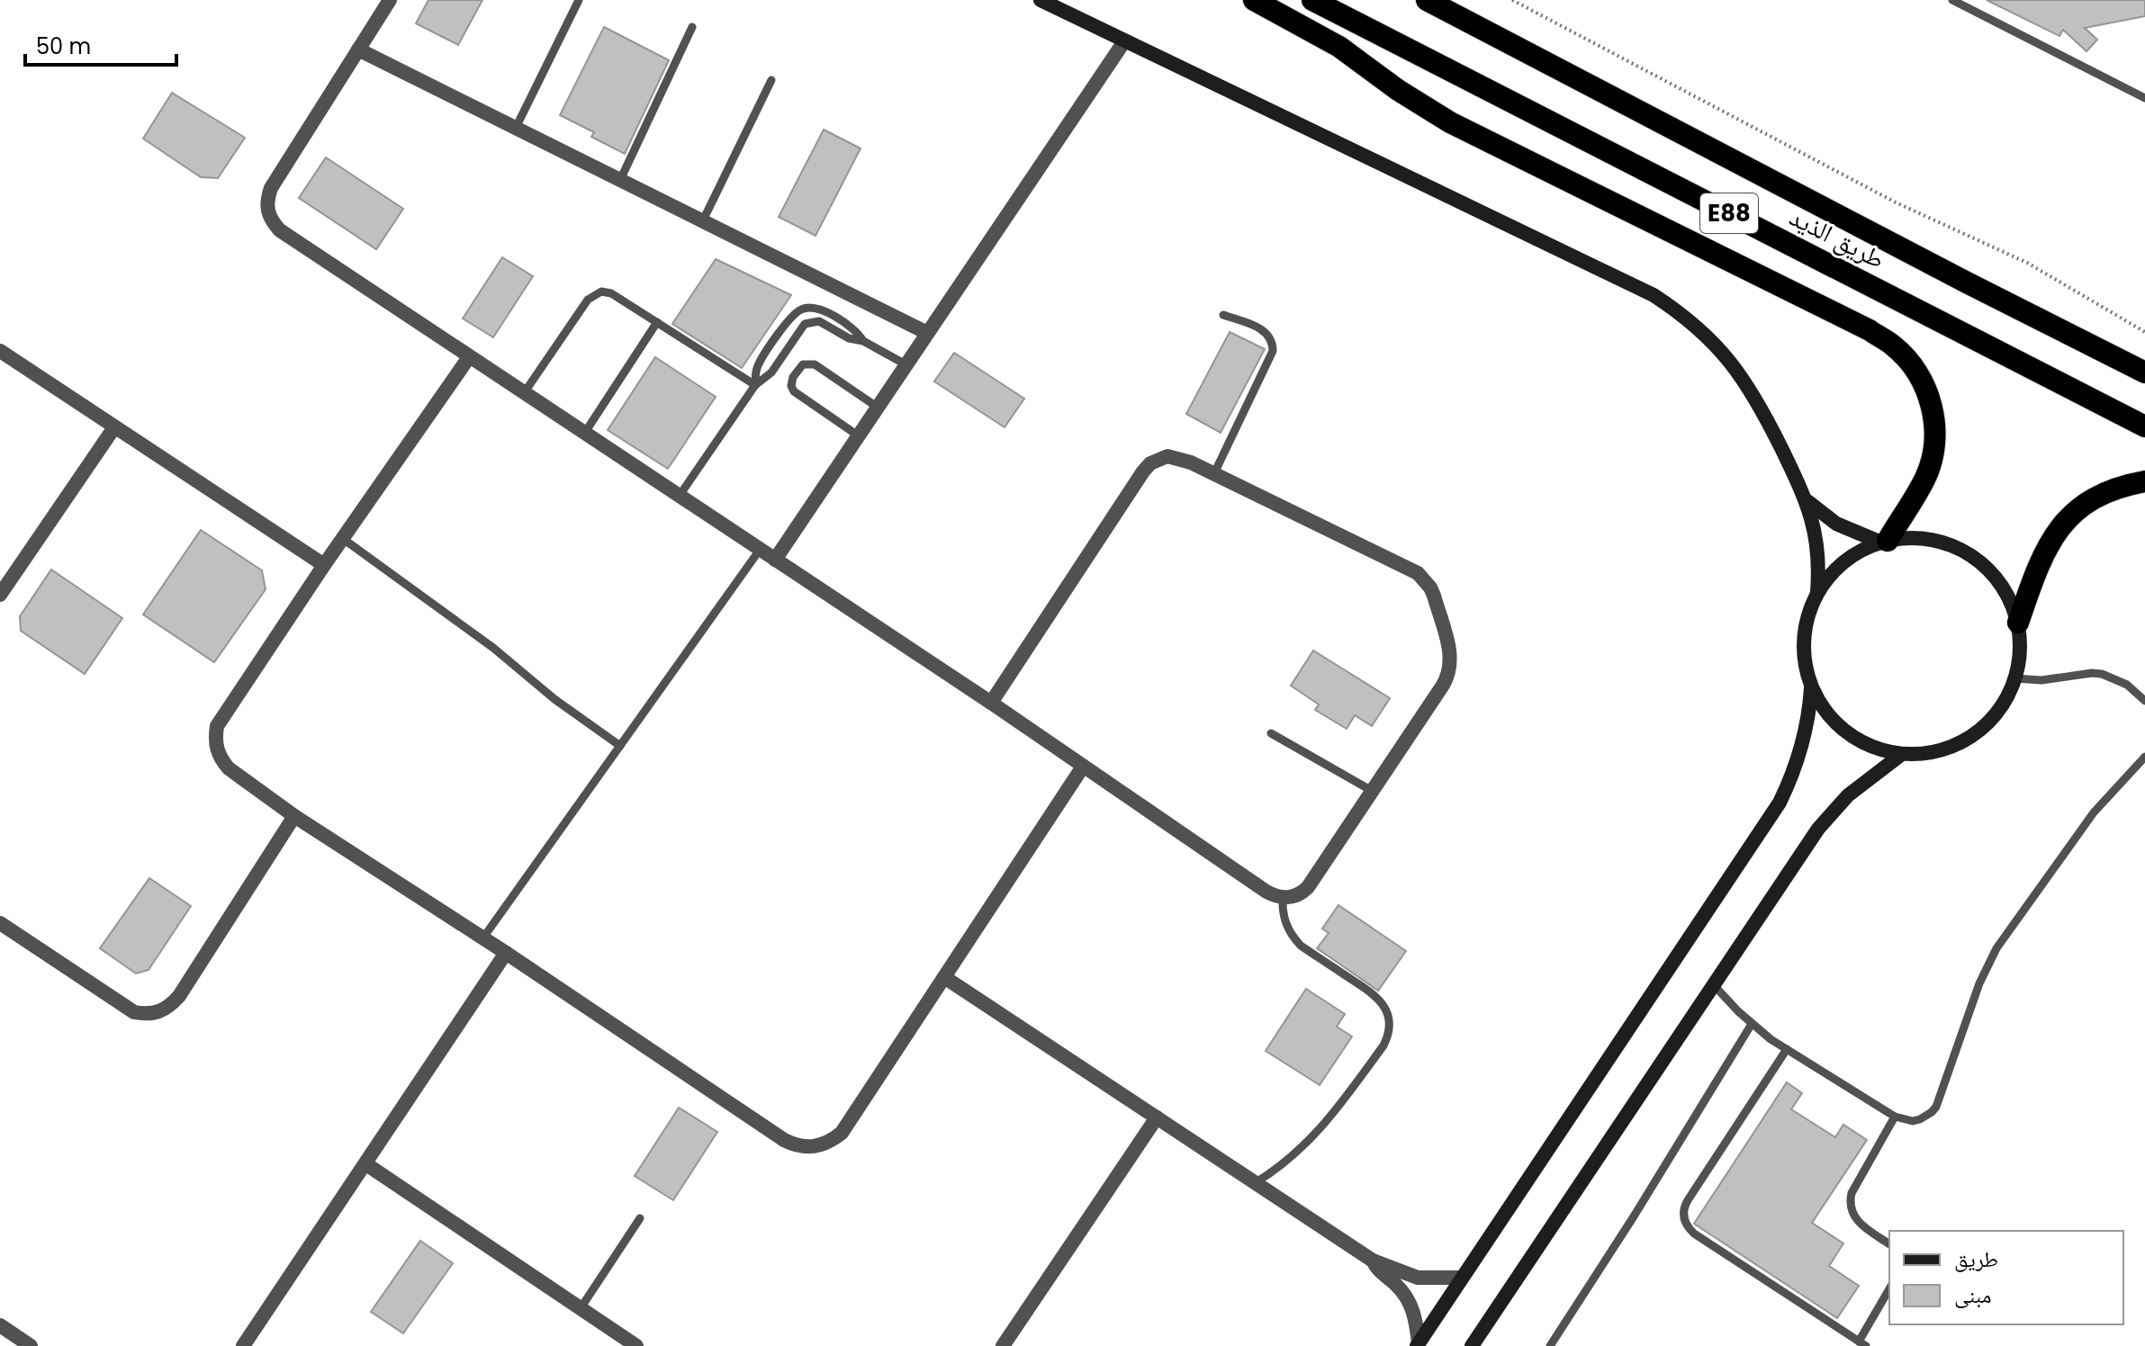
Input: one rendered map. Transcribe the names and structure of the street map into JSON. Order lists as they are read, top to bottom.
{
  "streets": {
    "highway": ["E88", "طريق الذيد"]
  },
  "legend": ["طريق", "مبنى"],
  "scale_bar": "50 m"
}
